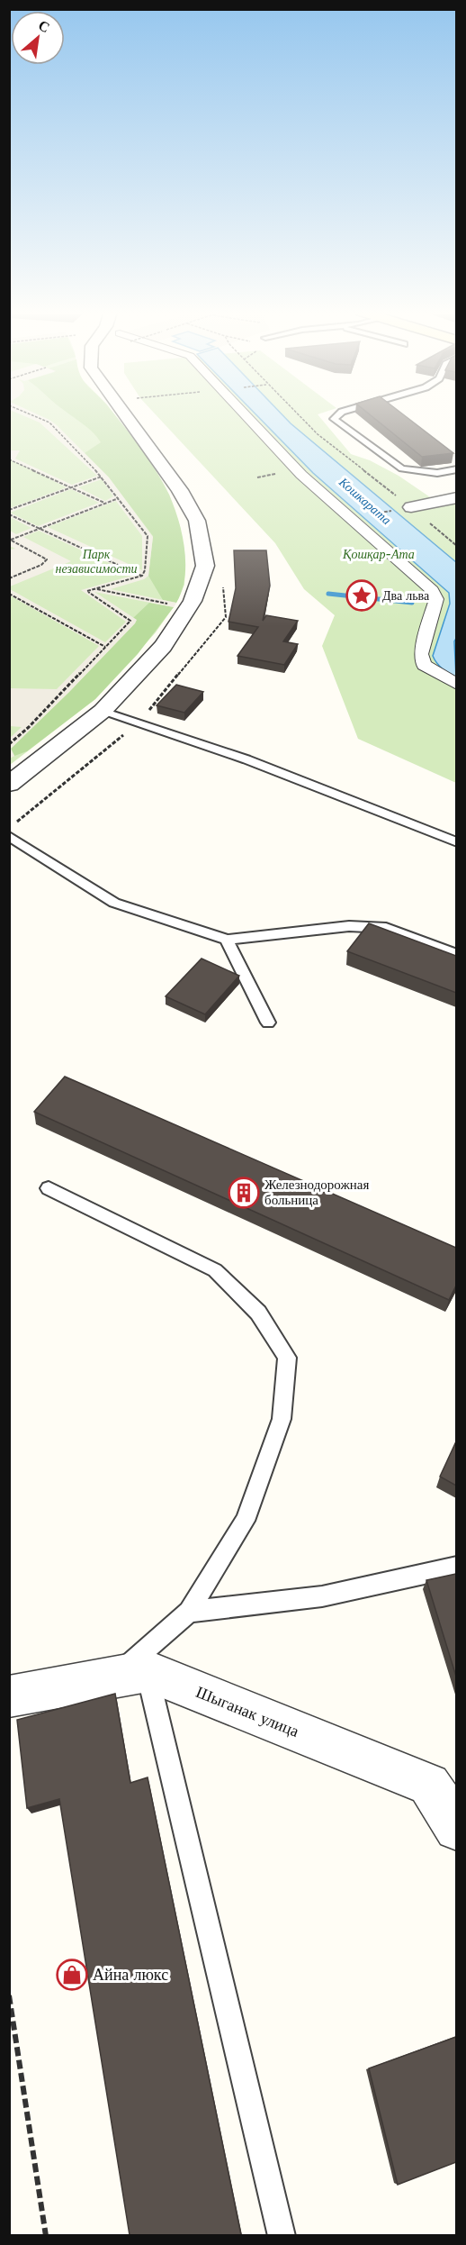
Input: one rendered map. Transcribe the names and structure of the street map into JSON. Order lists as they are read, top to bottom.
{
  "streets": {
    "street": ["Шыганак улица"]
  },
  "water": ["Кошкарата"],
  "parks": ["Парк независимости", "Қошқар-Ата"],
  "places": {
    "place": ["Два льва"],
    "building": ["Железнодорожная больница"],
    "shop": ["Айна люкс"]
  },
  "north": "top right"
}
